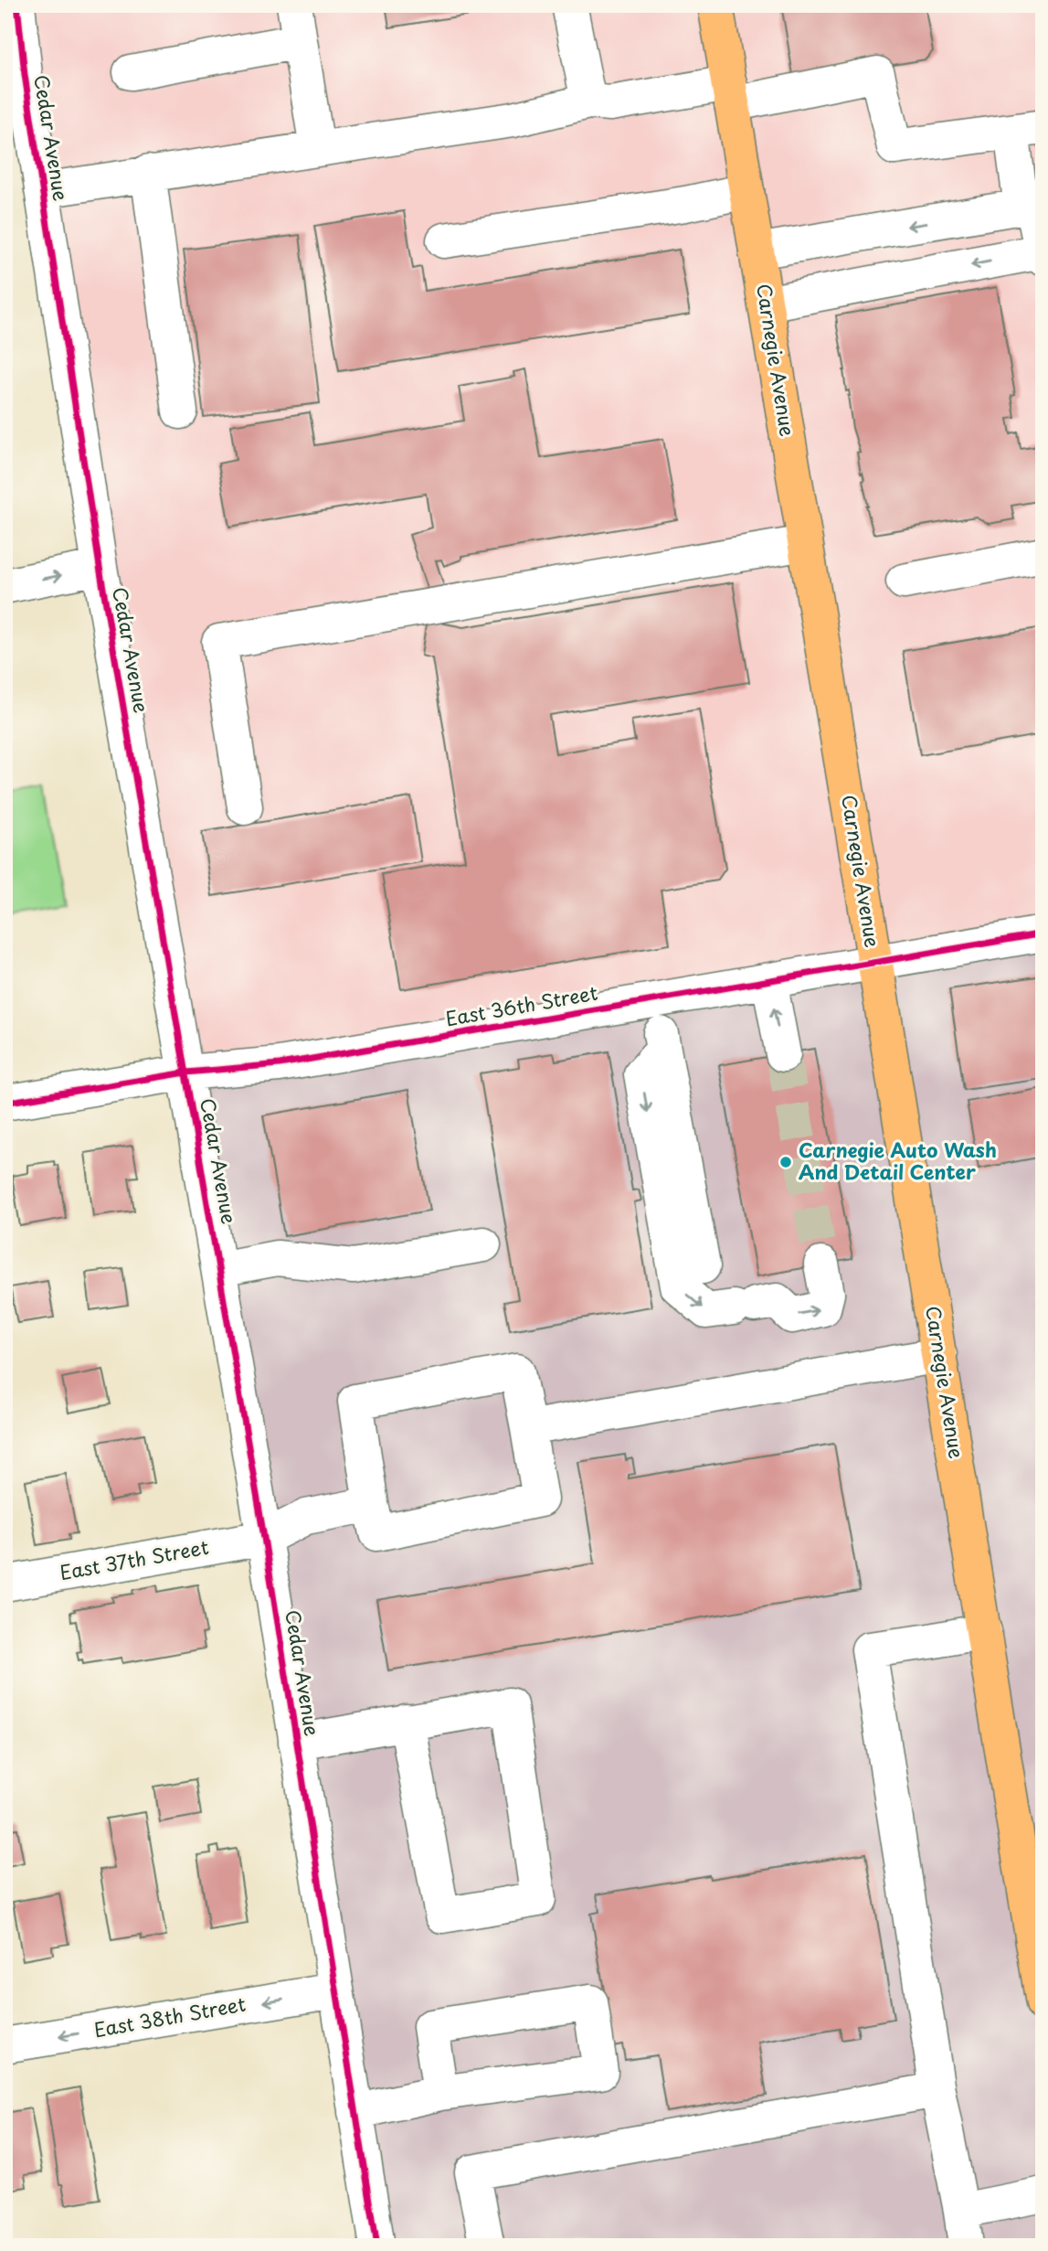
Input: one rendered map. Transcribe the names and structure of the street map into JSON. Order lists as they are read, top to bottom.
{
  "streets": {
    "main road": ["Carnegie Avenue"],
    "street": [
      "Cedar Avenue",
      "East 36th Street",
      "East 37th Street",
      "East 38th Street"
    ]
  },
  "crossings": [
    ["Cedar Avenue", "East 36th Street"],
    ["Cedar Avenue", "East 37th Street"],
    ["Cedar Avenue", "East 38th Street"],
    ["Carnegie Avenue", "East 36th Street"]
  ],
  "one_way": ["East 38th Street"],
  "places": ["Carnegie Auto Wash And Detail Center"]
}
